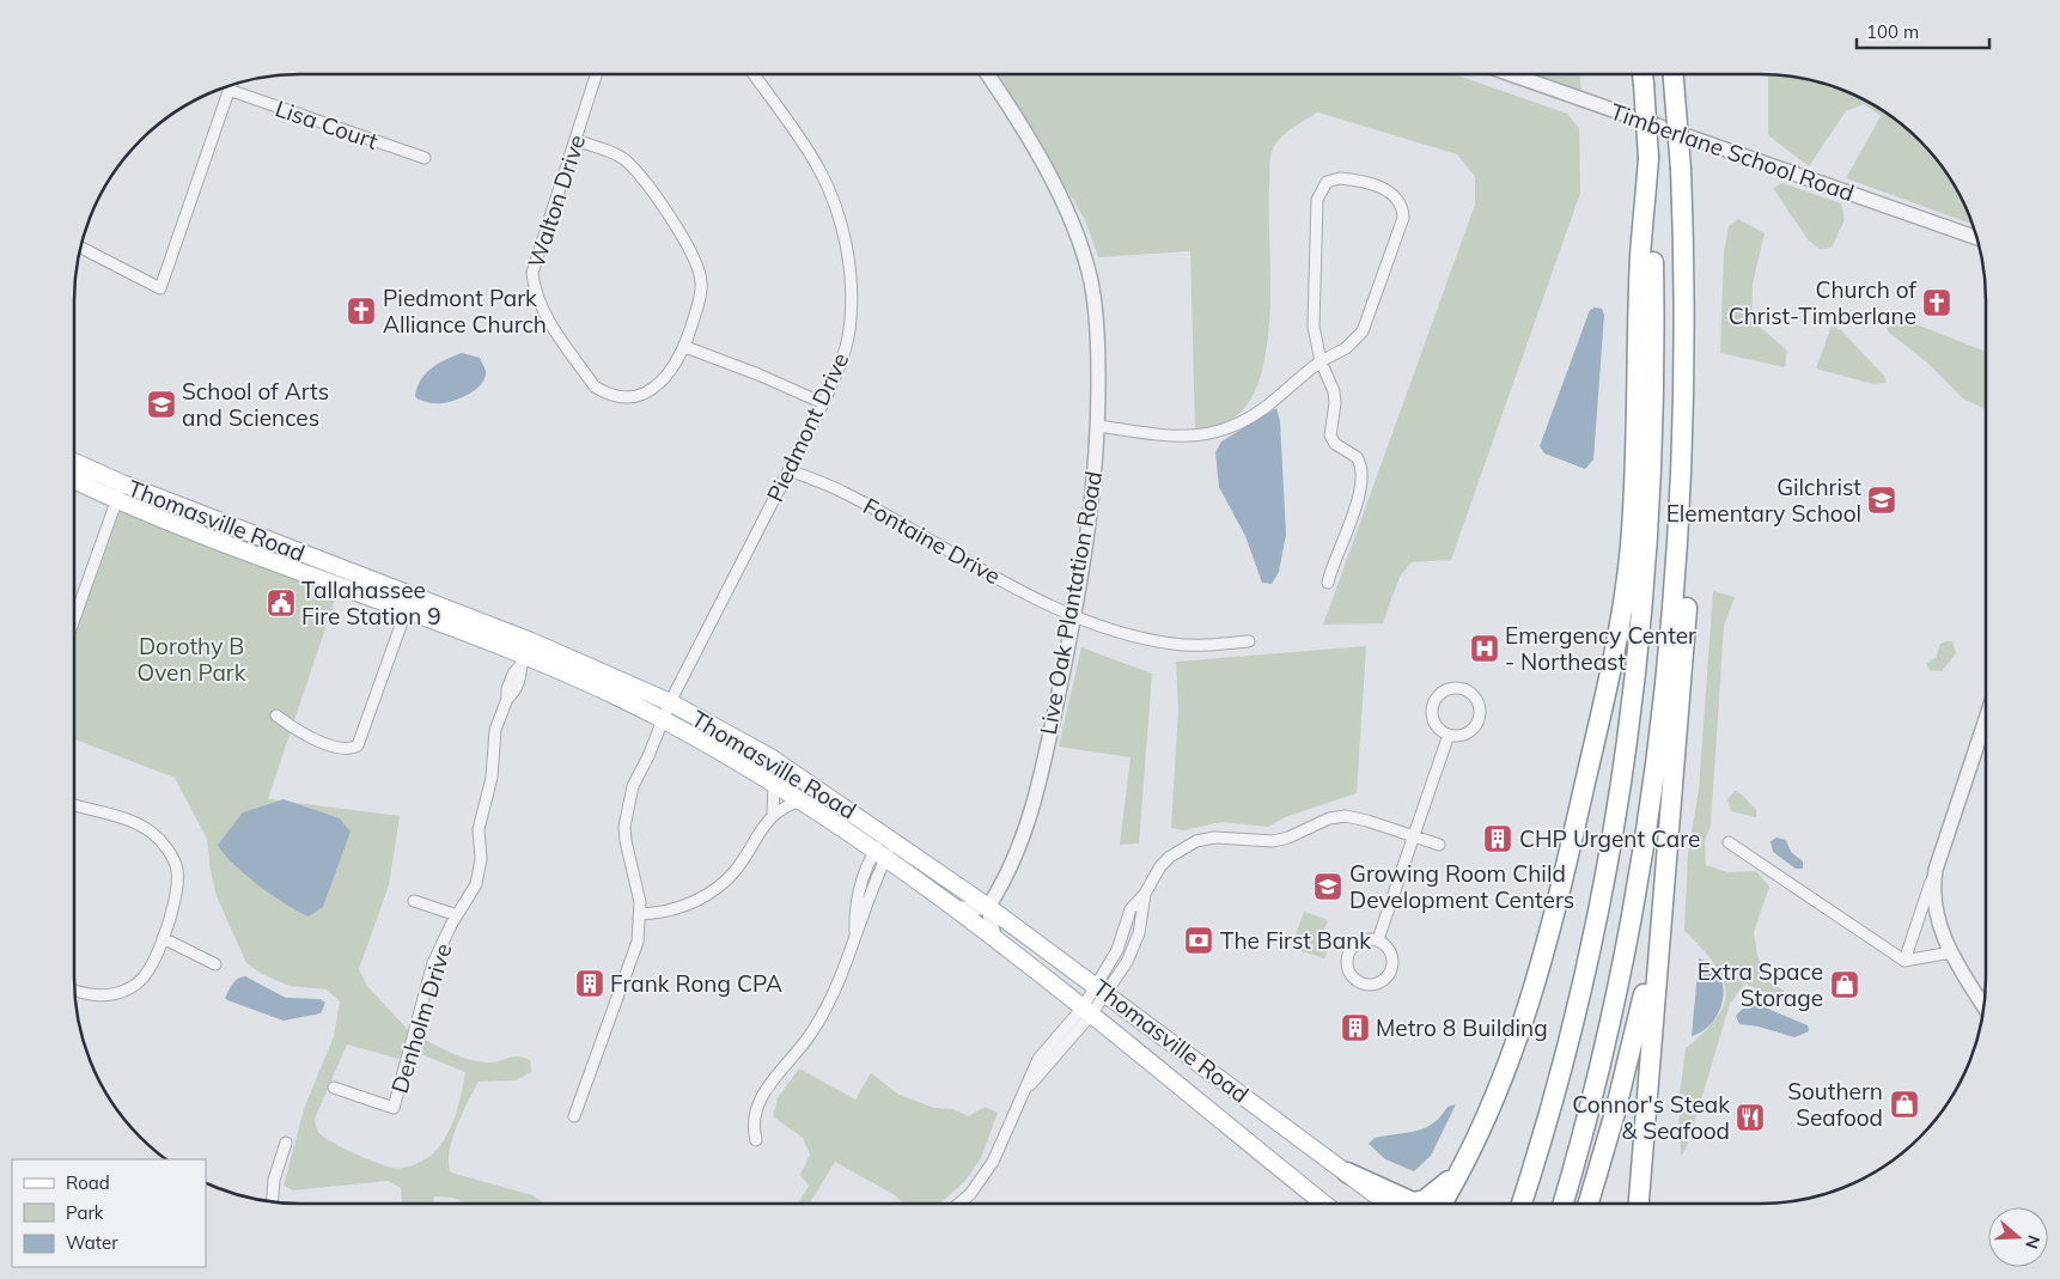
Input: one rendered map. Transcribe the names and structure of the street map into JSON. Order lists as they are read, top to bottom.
{
  "streets": {
    "main road": ["Thomasville Road"],
    "street": [
      "Lisa Court",
      "Timberlane School Road",
      "Walton Drive",
      "Piedmont Drive",
      "Fontaine Drive",
      "Live Oak Plantation Road",
      "Denholm Drive"
    ]
  },
  "crossings": [
    ["Piedmont Drive", "Thomasville Road"],
    ["Piedmont Drive", "Fontaine Drive"],
    ["Thomasville Road", "Live Oak Plantation Road"],
    ["Thomasville Road", "Denholm Drive"],
    ["Fontaine Drive", "Live Oak Plantation Road"]
  ],
  "parks": ["Dorothy B Oven Park"],
  "places": {
    "church": ["Church of Christ-Timberlane", "Piedmont Park Alliance Church"],
    "school or university": ["School of Arts and Sciences", "Gilchrist Elementary School", "Growing Room Child Development Centers"],
    "public building": ["Tallahassee Fire Station 9"],
    "hospital": ["Emergency Center - Northeast"],
    "building": ["CHP Urgent Care", "Frank Rong CPA", "Metro 8 Building"],
    "bank": ["The First Bank"],
    "shop": ["Extra Space Storage", "Southern Seafood"],
    "restaurant": ["Connor's Steak & Seafood"]
  },
  "legend": ["Road", "Park", "Water"],
  "scale_bar": "100 m",
  "north": "right"
}
